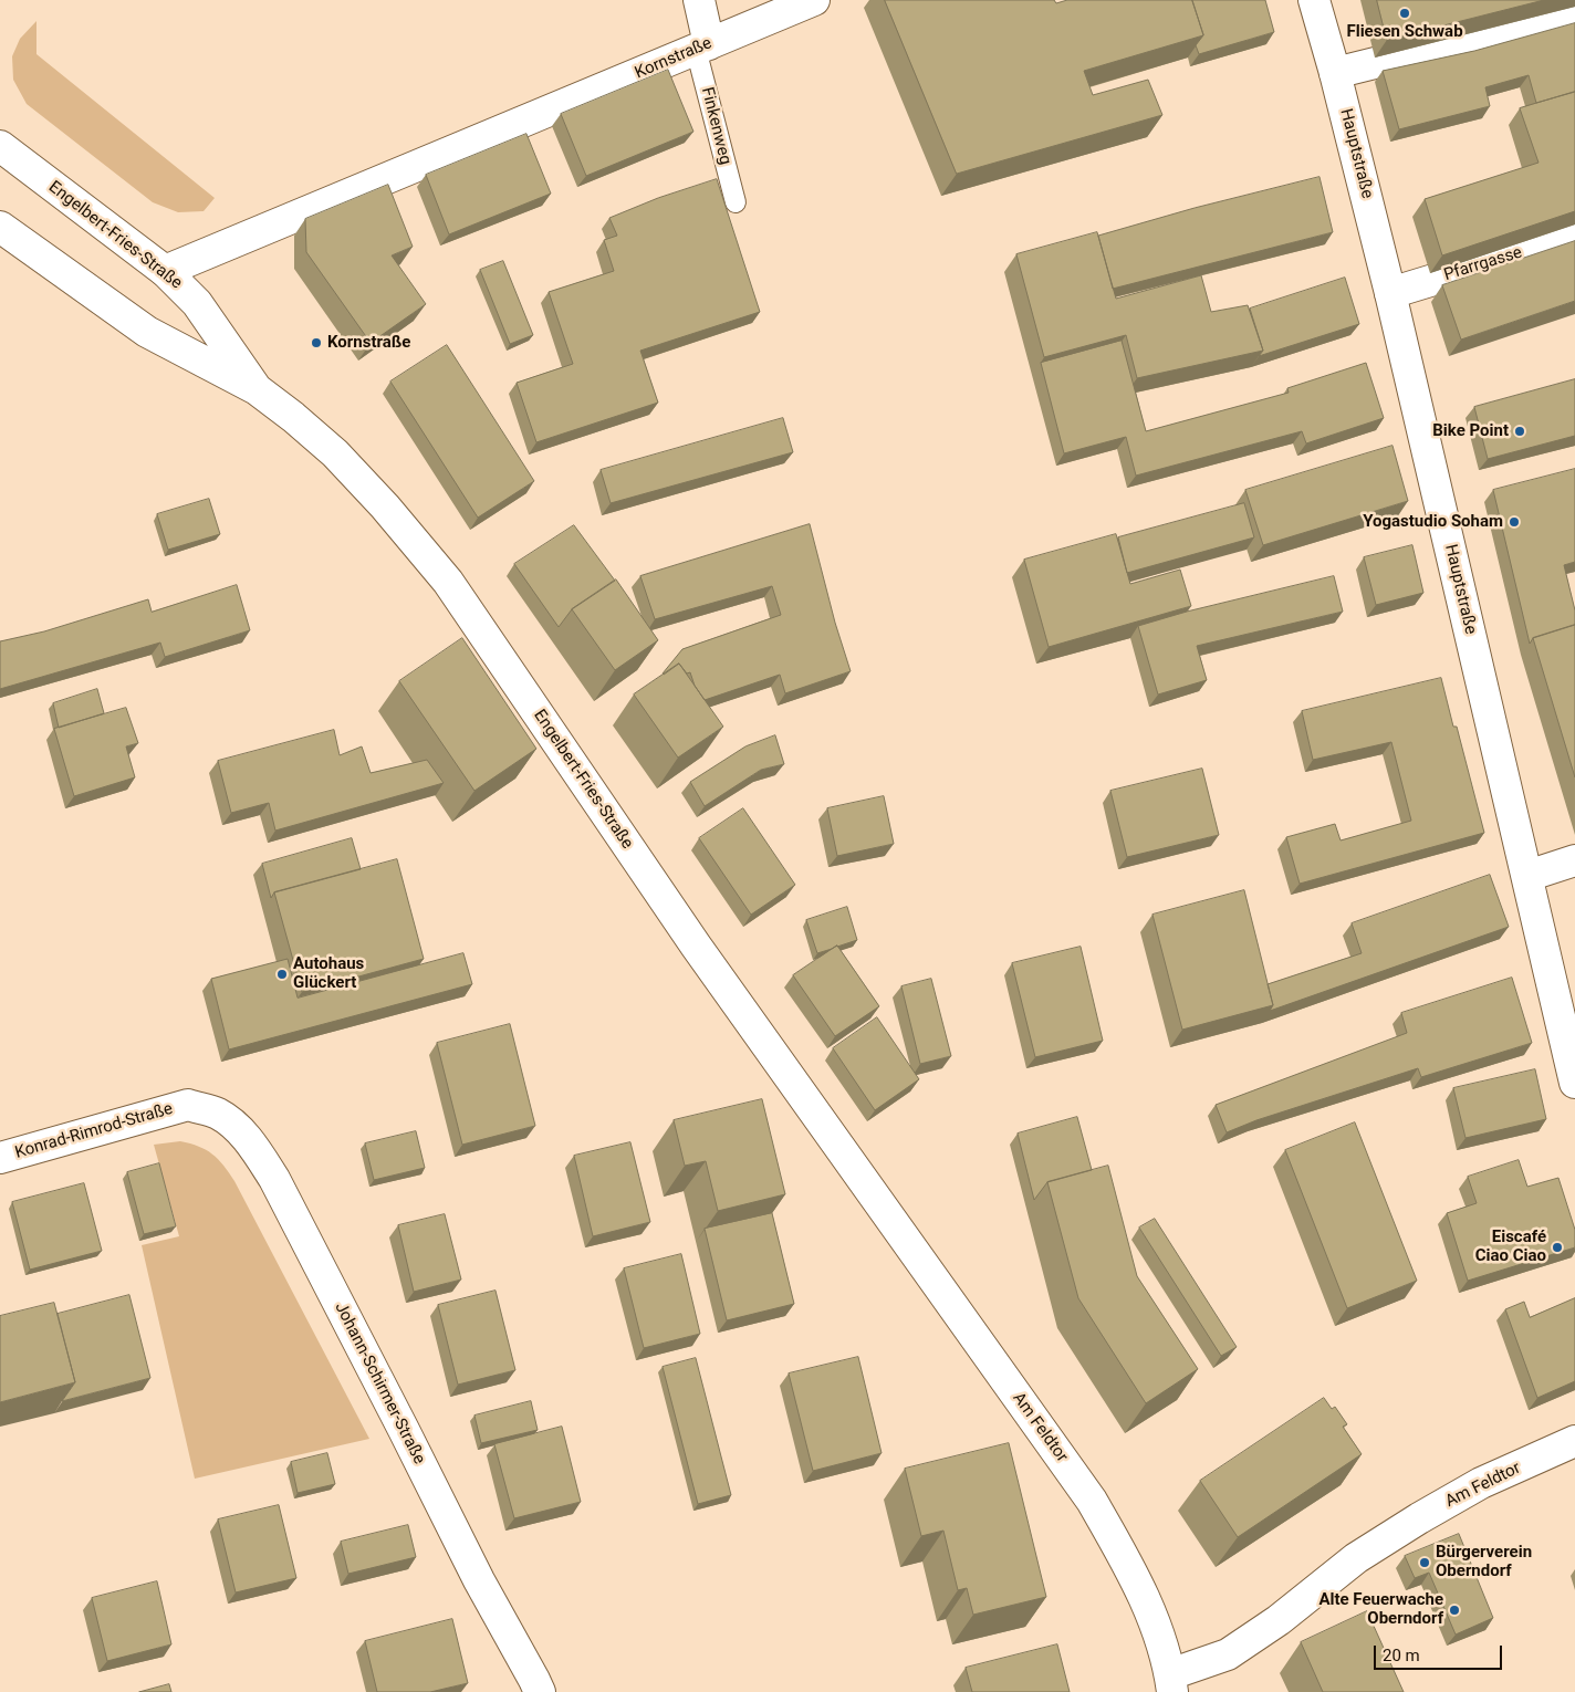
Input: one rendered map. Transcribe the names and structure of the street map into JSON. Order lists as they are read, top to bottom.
{
  "streets": {
    "main road": [
      "Kornstraße",
      "Hauptstraße",
      "Engelbert-Fries-Straße",
      "Pfarrgasse",
      "Konrad-Rimrod-Straße",
      "Johann-Schirmer-Straße",
      "Am Feldtor"
    ],
    "lane": ["Finkenweg"]
  },
  "crossings": [
    ["Kornstraße", "Finkenweg"],
    ["Kornstraße", "Engelbert-Fries-Straße"],
    ["Hauptstraße", "Pfarrgasse"],
    ["Engelbert-Fries-Straße", "Am Feldtor"],
    ["Konrad-Rimrod-Straße", "Johann-Schirmer-Straße"]
  ],
  "places": [
    "Fliesen Schwab",
    "Kornstraße",
    "Bike Point",
    "Yogastudio Soham",
    "Autohaus Glückert",
    "Eiscafé Ciao Ciao",
    "Bürgerverein Oberndorf",
    "Alte Feuerwache Oberndorf"
  ],
  "scale_bar": "20 m"
}
